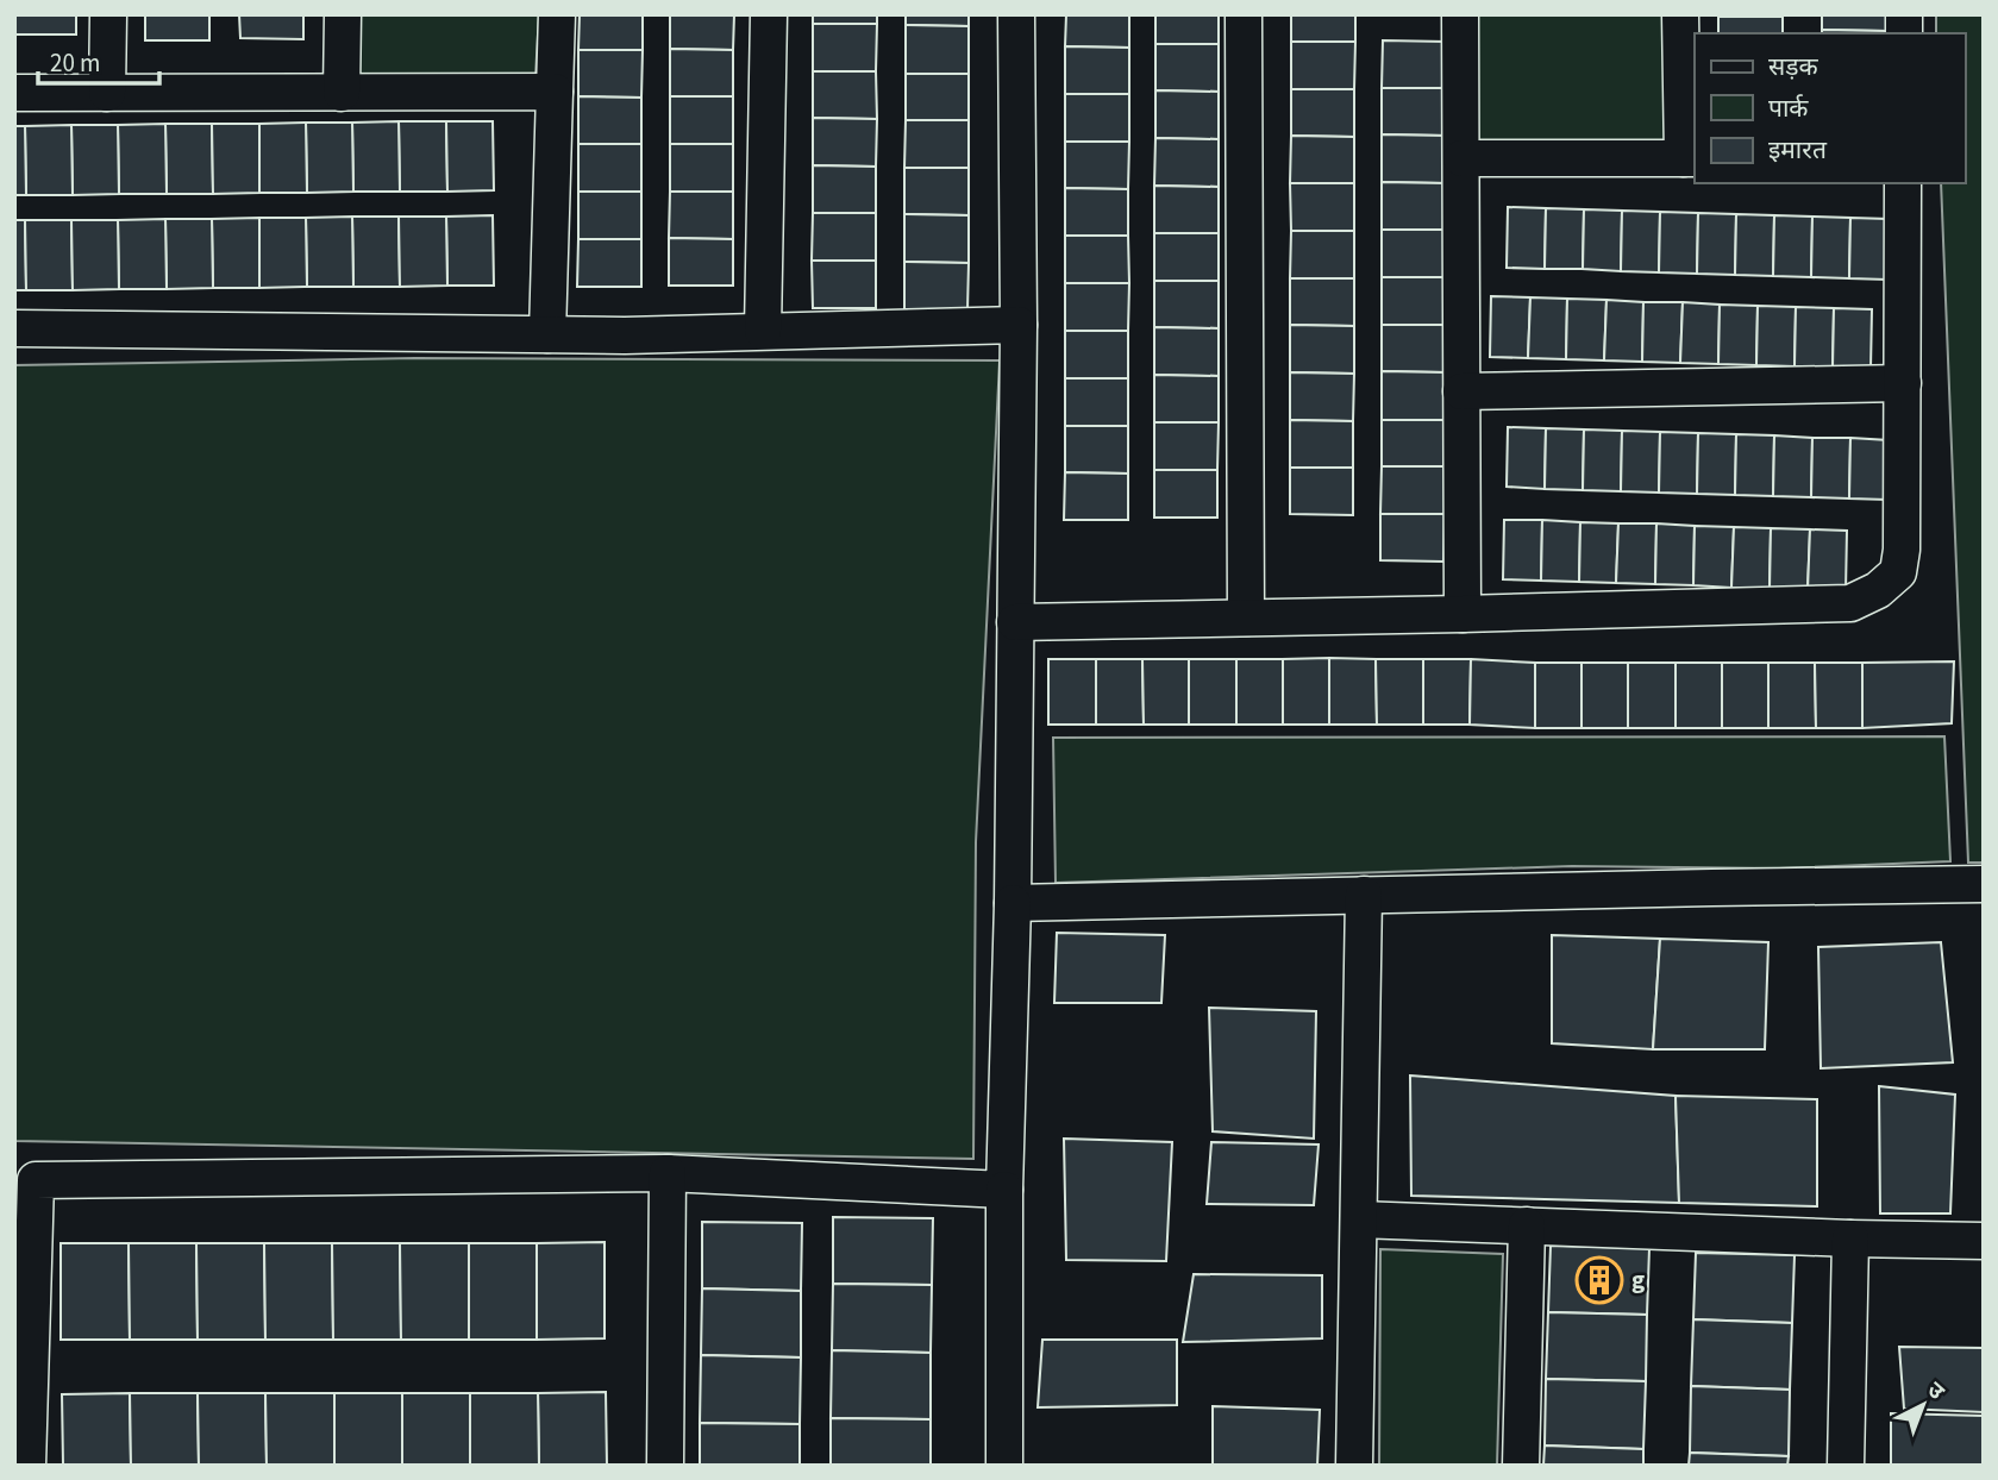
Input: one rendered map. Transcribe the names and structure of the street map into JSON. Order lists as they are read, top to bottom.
{
  "places": {
    "building": ["g"]
  },
  "legend": ["सड़क", "पार्क", "इमारत"],
  "scale_bar": "20 m",
  "north": "top right"
}
